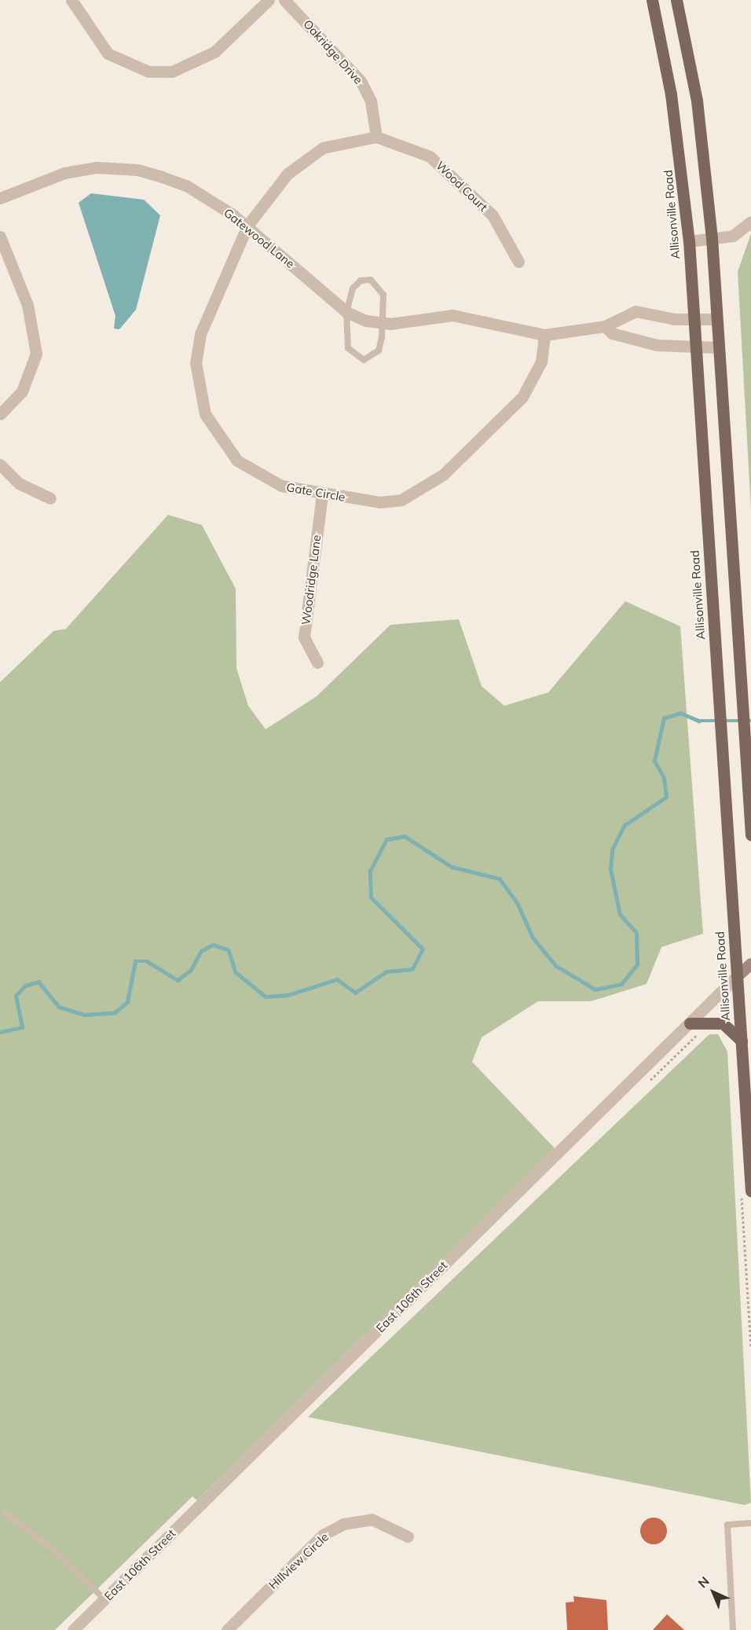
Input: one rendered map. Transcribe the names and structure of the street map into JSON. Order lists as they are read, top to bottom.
{
  "streets": {
    "main road": ["Allisonville Road", "East 106th Street"],
    "street": [
      "Oakridge Drive",
      "Wood Court",
      "Gatewood Lane",
      "Gate Circle",
      "Woodridge Lane",
      "Hillview Circle"
    ]
  },
  "crossings": [
    ["Oakridge Drive", "Wood Court"],
    ["Wood Court", "Gatewood Lane"],
    ["Wood Court", "Gate Circle"],
    ["Allisonville Road", "Gatewood Lane"],
    ["Allisonville Road", "East 106th Street"],
    ["Gatewood Lane", "Gate Circle"],
    ["Gate Circle", "Woodridge Lane"]
  ],
  "north": "top left"
}
